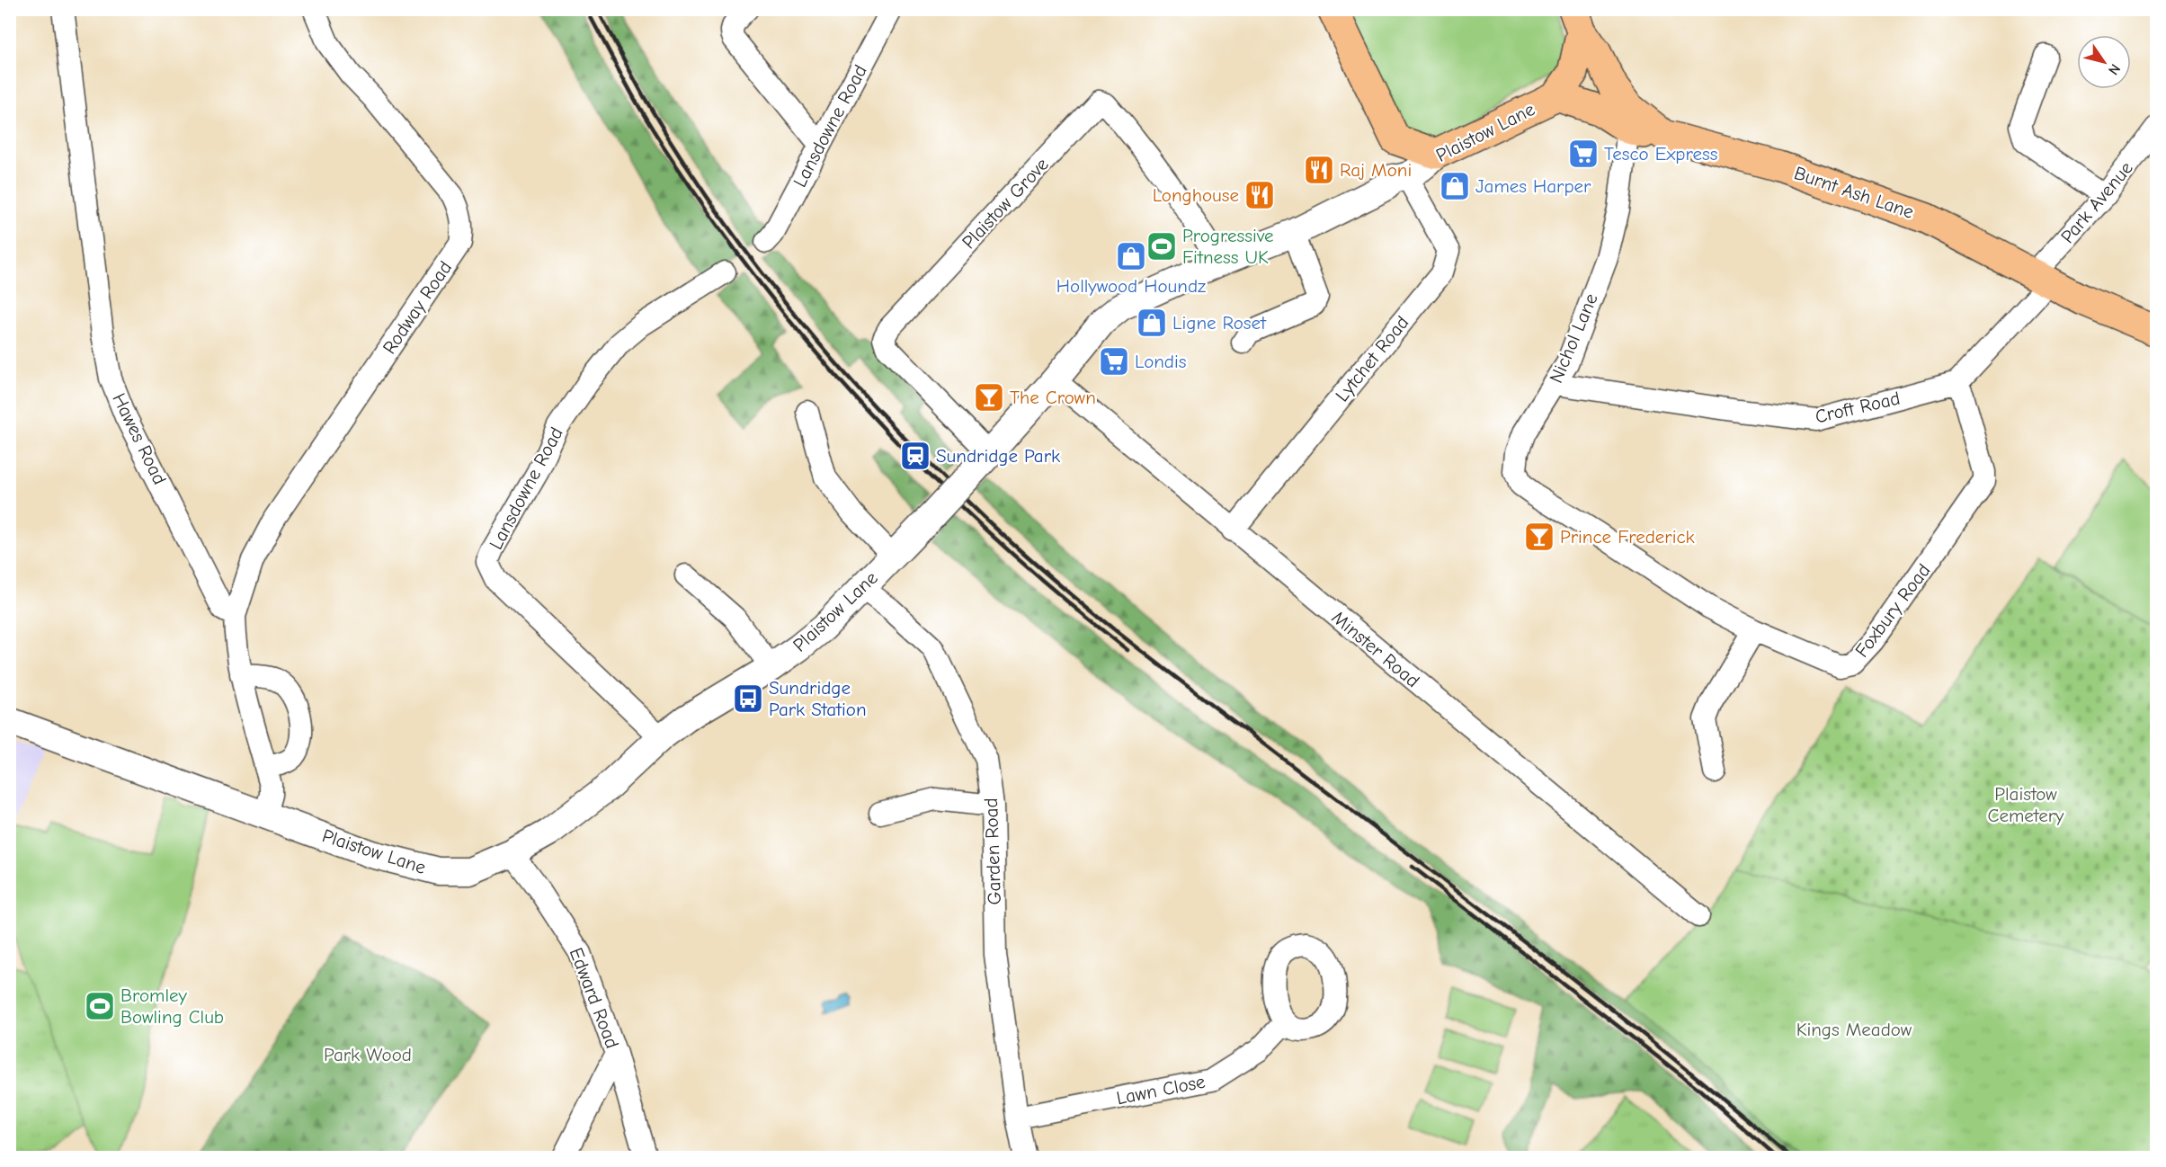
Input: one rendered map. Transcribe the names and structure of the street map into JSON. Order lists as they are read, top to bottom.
{
  "streets": {
    "main road": ["Plaistow Lane", "Burnt Ash Lane"],
    "street": [
      "Lansdowne Road",
      "Park Avenue",
      "Plaistow Grove",
      "Rodway Road",
      "Nichol Lane",
      "Lytchet Road",
      "Croft Road",
      "Hawes Road",
      "Foxbury Road",
      "Minster Road",
      "Garden Road",
      "Edward Road",
      "Lawn Close"
    ]
  },
  "crossings": [
    ["Lansdowne Road", "Plaistow Lane"],
    ["Plaistow Lane", "Burnt Ash Lane"],
    ["Plaistow Lane", "Plaistow Grove"],
    ["Plaistow Lane", "Nichol Lane"],
    ["Plaistow Lane", "Lytchet Road"],
    ["Plaistow Lane", "Minster Road"],
    ["Plaistow Lane", "Garden Road"],
    ["Plaistow Lane", "Edward Road"],
    ["Burnt Ash Lane", "Park Avenue"],
    ["Rodway Road", "Hawes Road"],
    ["Nichol Lane", "Croft Road"],
    ["Nichol Lane", "Foxbury Road"],
    ["Lytchet Road", "Minster Road"],
    ["Croft Road", "Foxbury Road"],
    ["Garden Road", "Lawn Close"]
  ],
  "parks": ["Plaistow Cemetery", "Kings Meadow", "Park Wood"],
  "places": {
    "supermarket": ["Tesco Express", "Londis"],
    "restaurant": ["Raj Moni", "Longhouse"],
    "shop": ["James Harper", "Hollywood Houndz", "Ligne Roset"],
    "sports": ["Progressive Fitness UK", "Bromley Bowling Club"],
    "bar": ["The Crown", "Prince Frederick"],
    "station": ["Sundridge Park"],
    "bus stop": ["Sundridge Park Station"]
  },
  "north": "bottom right"
}
